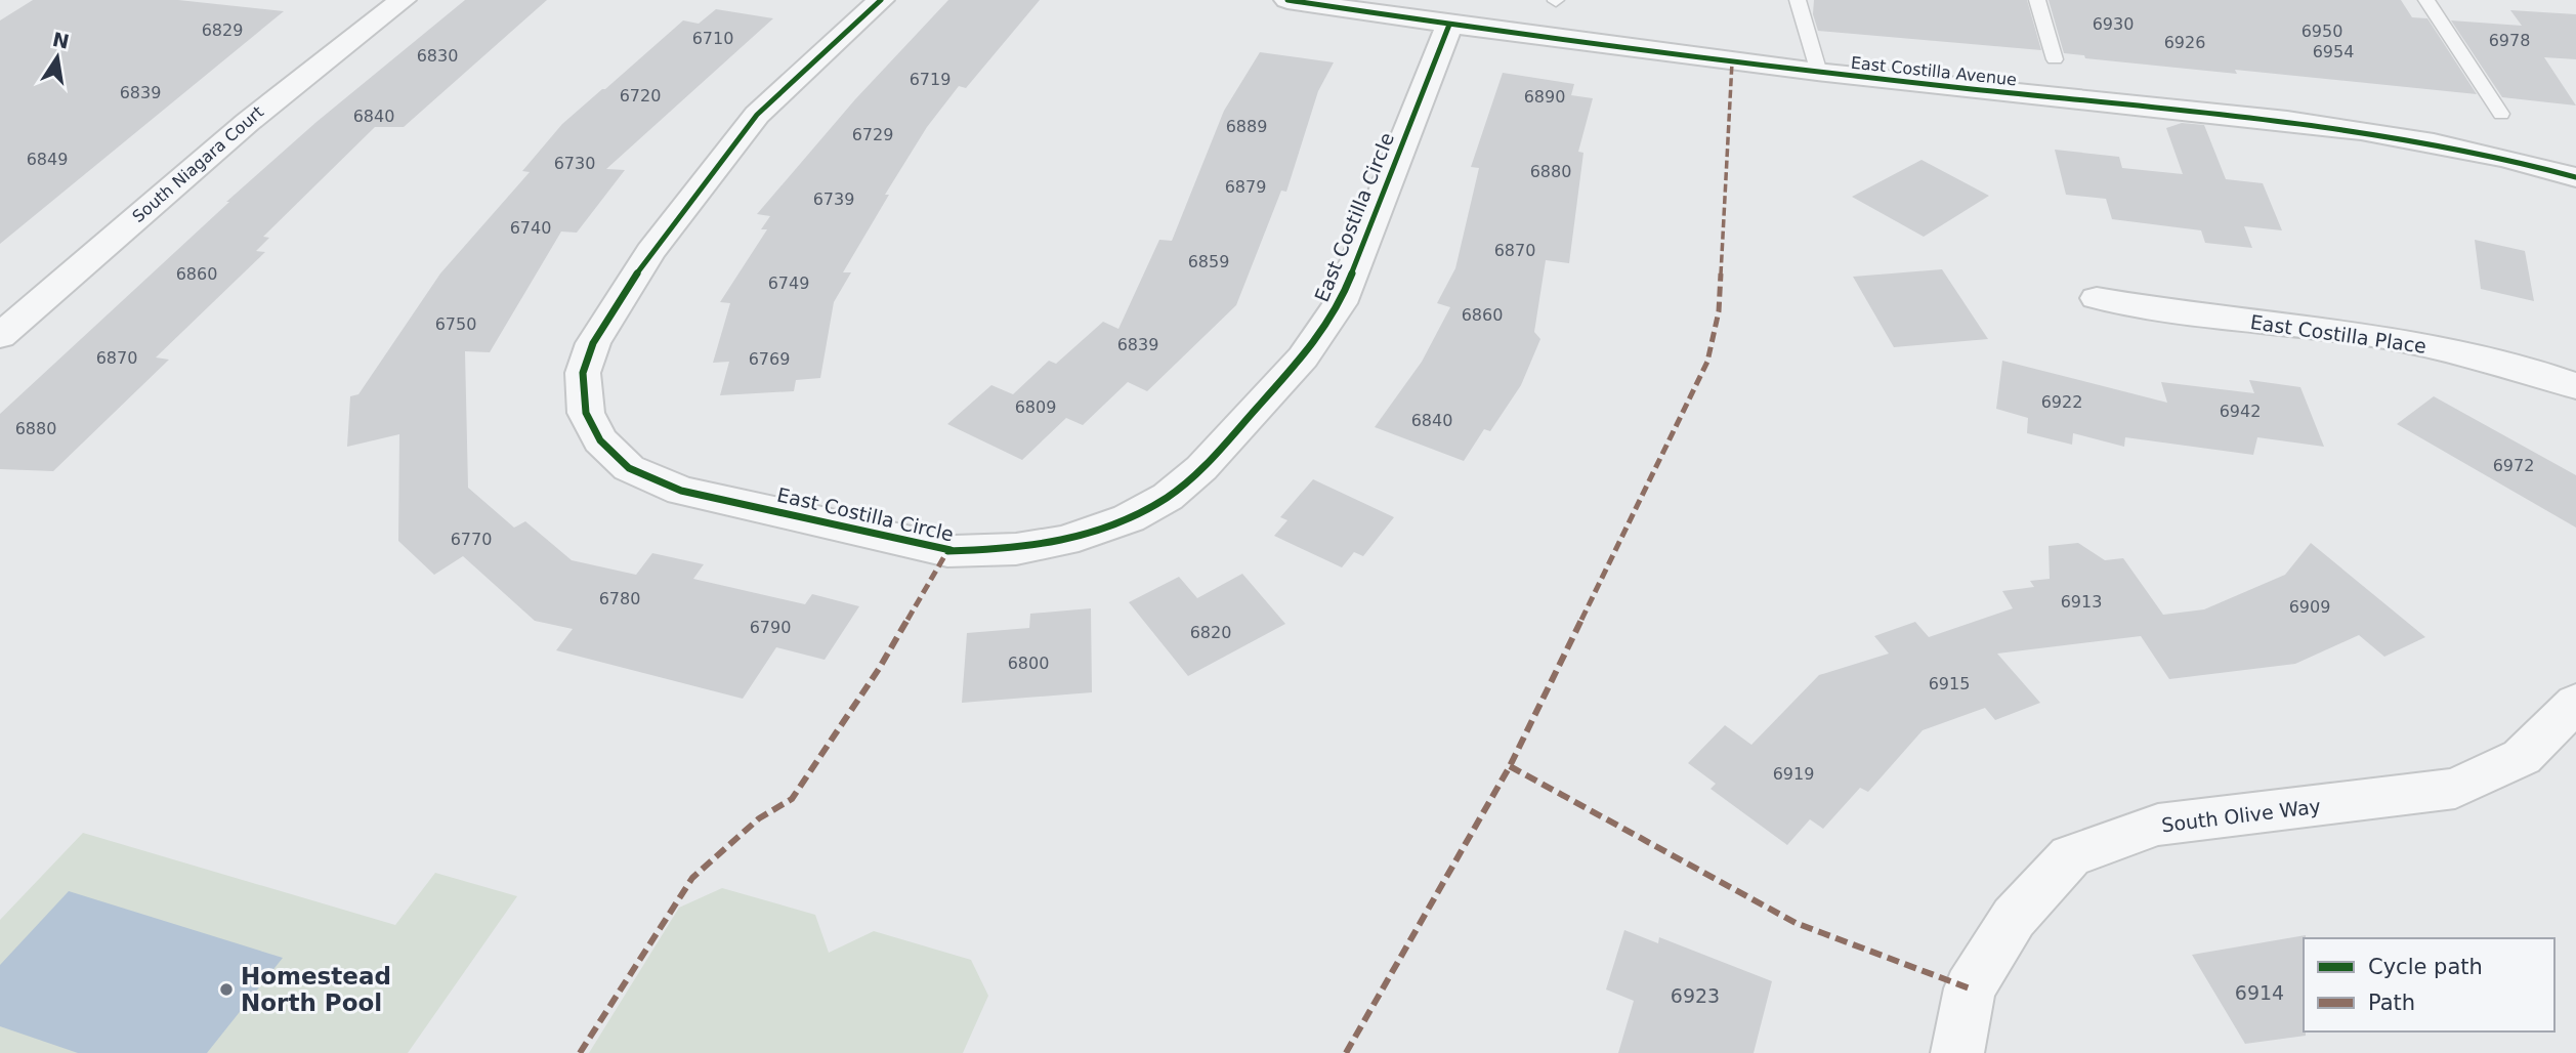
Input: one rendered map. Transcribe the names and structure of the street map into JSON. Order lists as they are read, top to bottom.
{
  "streets": {
    "street": [
      "East Costilla Avenue",
      "South Niagara Court",
      "East Costilla Circle",
      "East Costilla Place",
      "South Olive Way"
    ]
  },
  "crossings": [
    ["East Costilla Avenue", "East Costilla Circle"]
  ],
  "places": ["Homestead North Pool"],
  "house_numbers": [
    "6930",
    "6829",
    "6950",
    "6710",
    "6978",
    "6926",
    "6954",
    "6830",
    "6719",
    "6839",
    "6720",
    "6890",
    "6840",
    "6889",
    "6729",
    "6849",
    "6730",
    "6880",
    "6879",
    "6739",
    "6740",
    "6870",
    "6859",
    "6860",
    "6749",
    "6860",
    "6750",
    "6839",
    "6870",
    "6769",
    "6922",
    "6809",
    "6942",
    "6840",
    "6880",
    "6972",
    "6770",
    "6780",
    "6913",
    "6909",
    "6790",
    "6820",
    "6800",
    "6915",
    "6919",
    "6914",
    "6923"
  ],
  "legend": ["Cycle path", "Path"],
  "north": "top"
}
